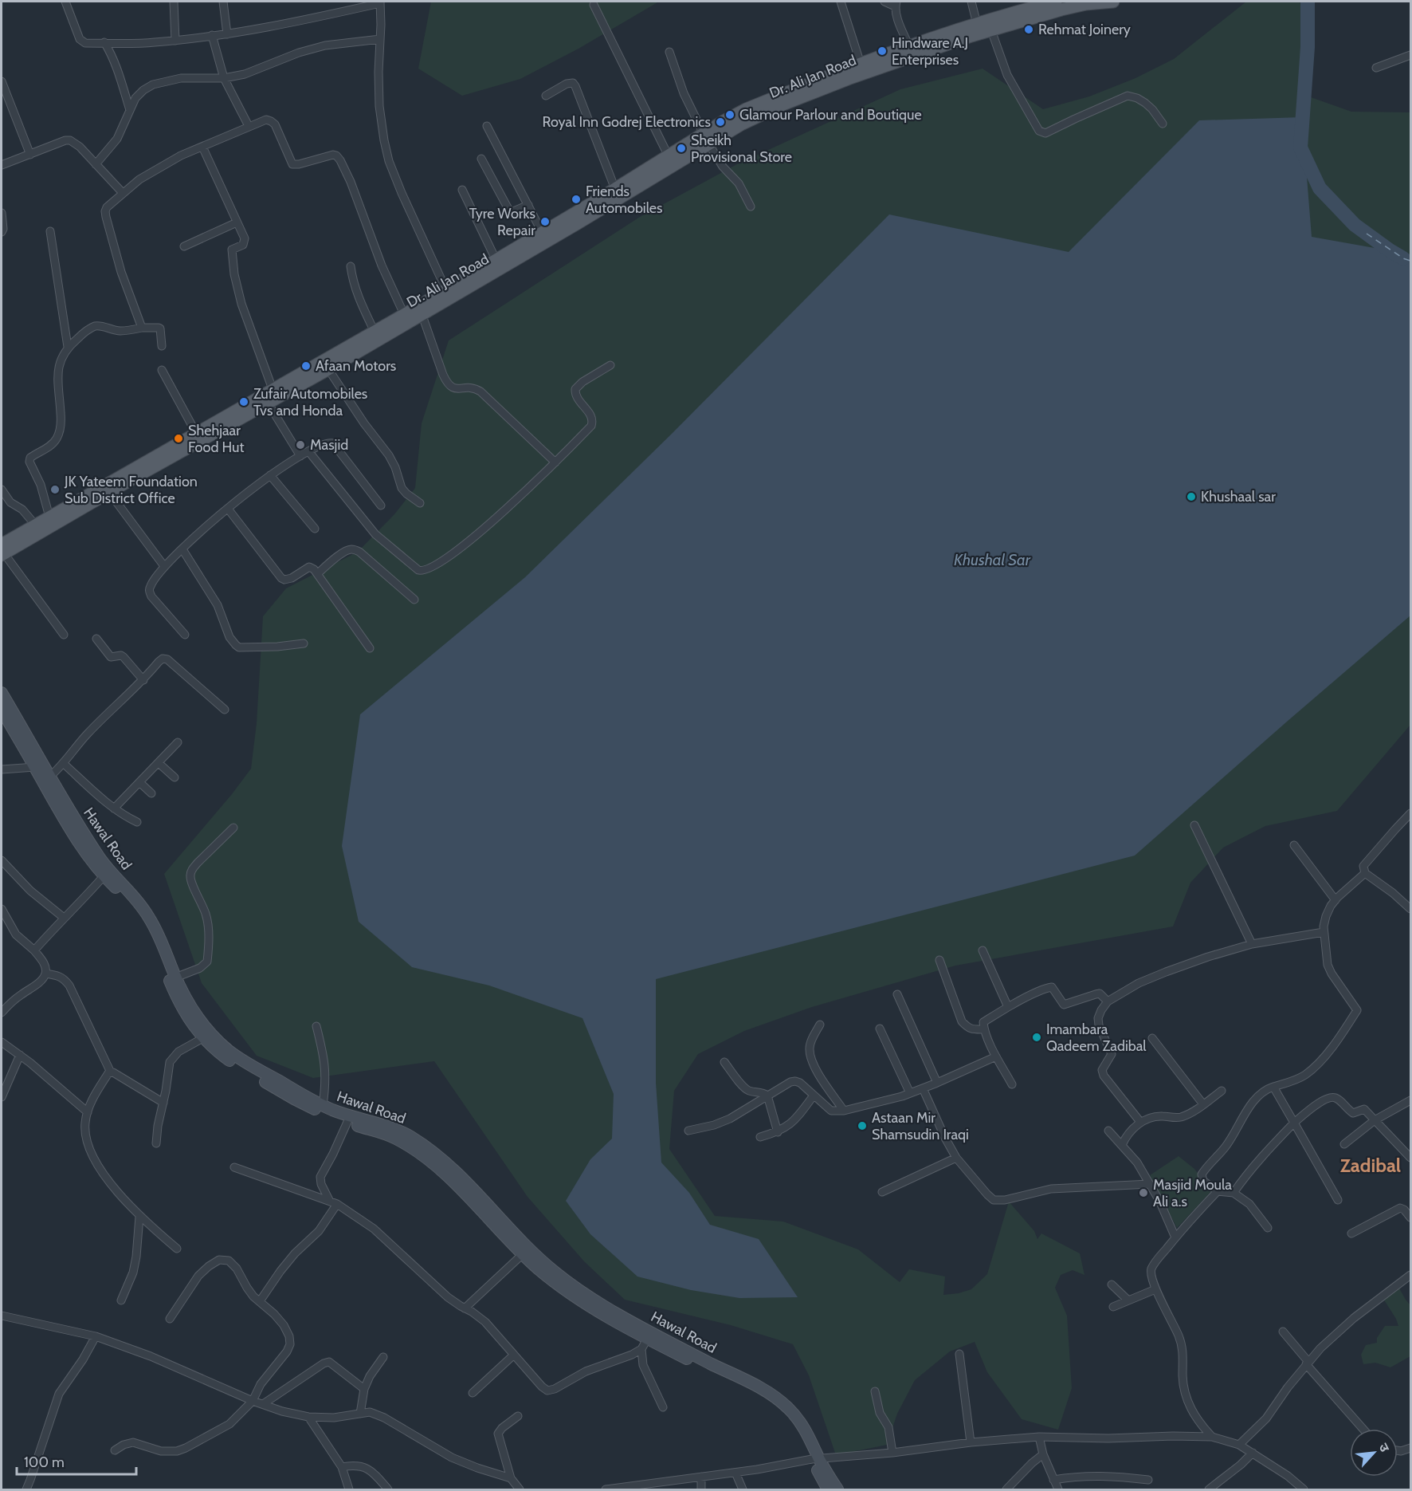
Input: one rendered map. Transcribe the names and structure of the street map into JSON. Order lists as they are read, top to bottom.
{
  "streets": {
    "main road": ["Dr. Ali Jan Road", "Hawal Road"]
  },
  "districts": ["Zadibal"],
  "water": ["Khushal Sar"],
  "places": [
    "Rehmat Joinery",
    "Hindware A.J Enterprises",
    "Glamour Parlour and Boutique",
    "Royal Inn Godrej Electronics",
    "Sheikh Provisional Store",
    "Friends Automobiles",
    "Tyre Works Repair",
    "Afaan Motors",
    "Zufair Automobiles Tvs and Honda",
    "Shehjaar Food Hut",
    "Masjid",
    "JK Yateem Foundation Sub District Office",
    "Khushaal sar",
    "Imambara Qadeem Zadibal",
    "Astaan Mir Shamsudin Iraqi",
    "Masjid Moula Ali a.s"
  ],
  "scale_bar": "100 m",
  "north": "top right"
}
